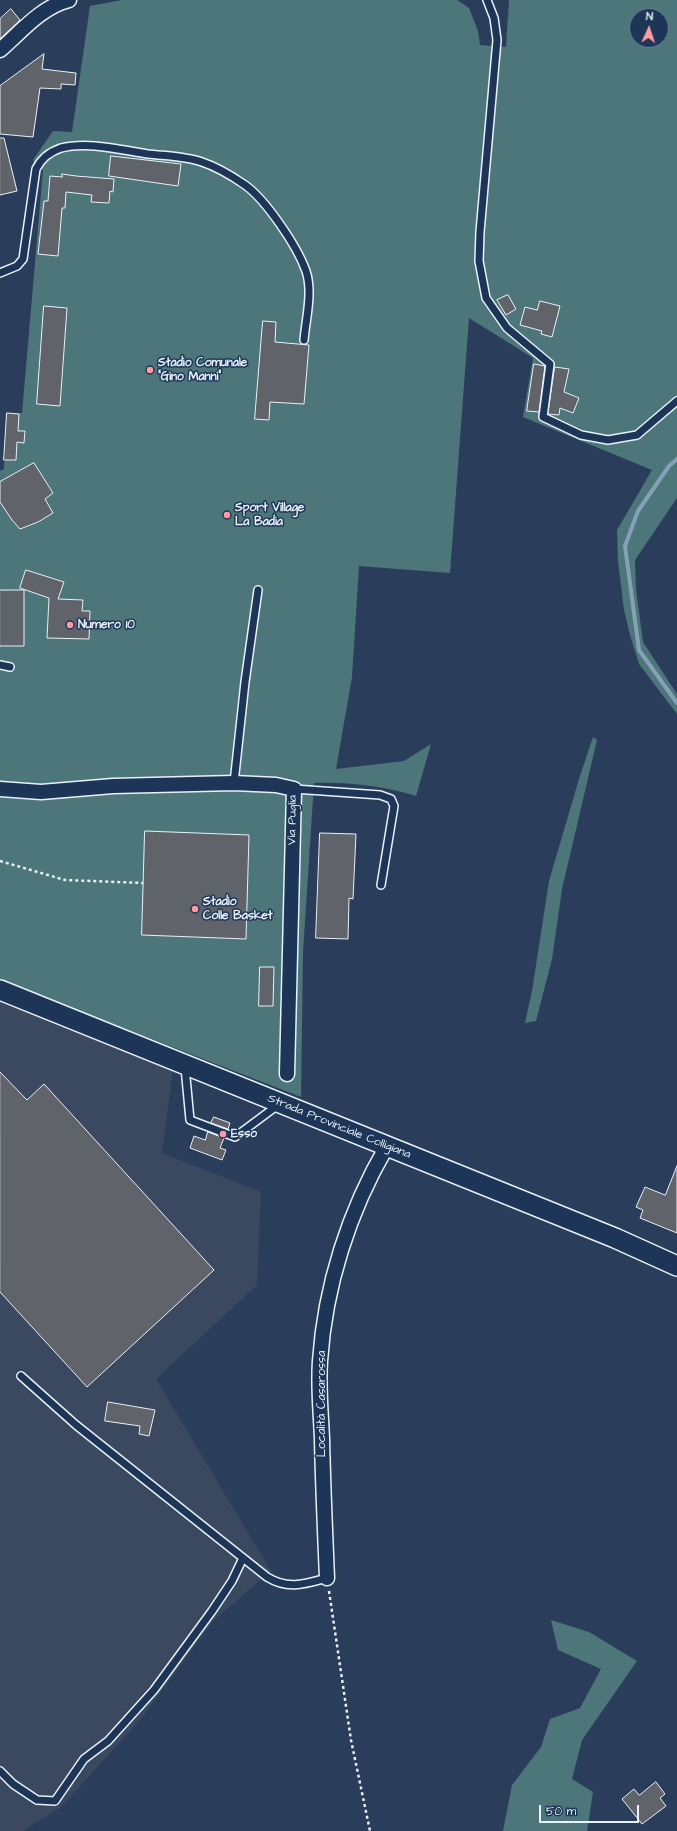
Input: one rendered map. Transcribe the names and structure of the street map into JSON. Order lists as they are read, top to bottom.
{
  "streets": {
    "main road": ["Strada Provinciale Colligiana"],
    "street": ["Via Puglia", "Località Casarossa"]
  },
  "crossings": [
    ["Strada Provinciale Colligiana", "Località Casarossa"]
  ],
  "places": [
    "Stadio Comunale \"Gino Manni\"",
    "Sport Village La Badia",
    "Numero 10",
    "Stadio Colle Basket",
    "Esso"
  ],
  "scale_bar": "50 m",
  "north": "top"
}
